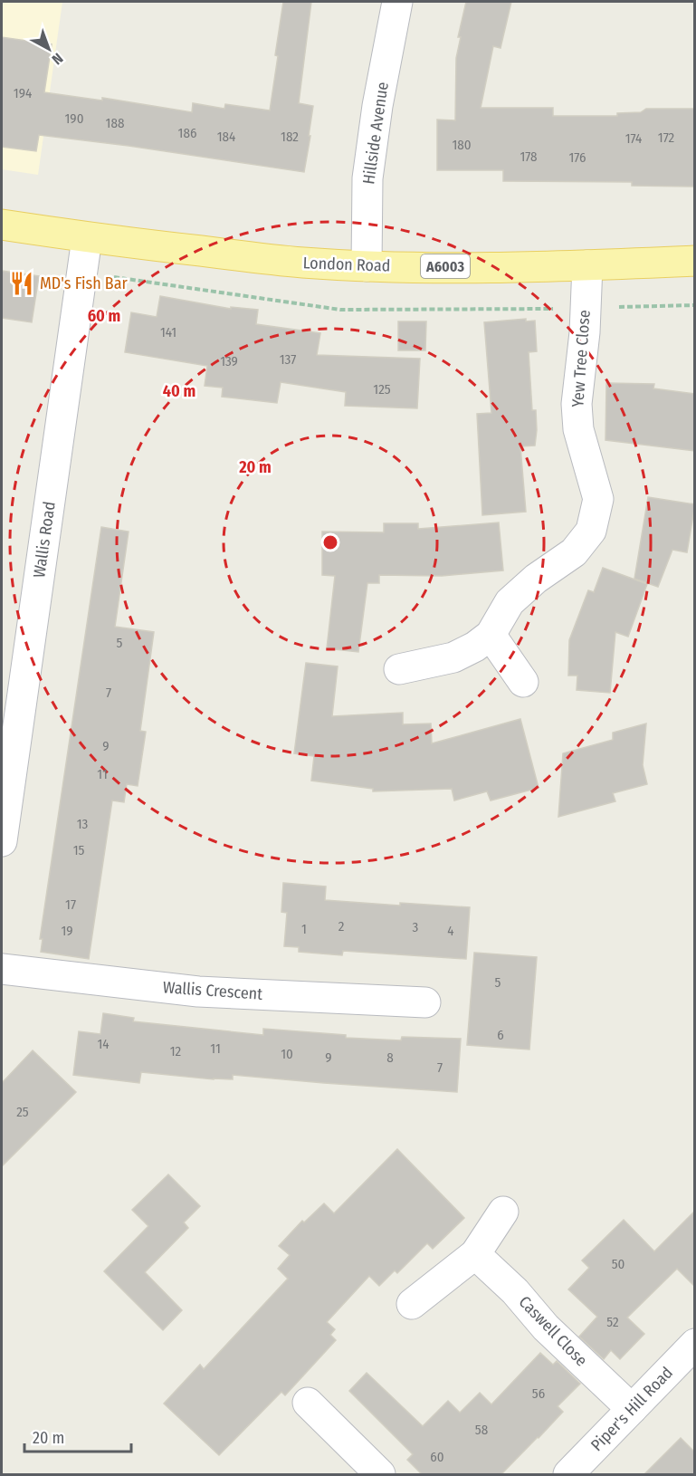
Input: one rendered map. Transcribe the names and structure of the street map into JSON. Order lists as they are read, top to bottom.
{
  "streets": {
    "main road": ["London Road", "A6003"],
    "street": [
      "Hillside Avenue",
      "Yew Tree Close",
      "Wallis Road",
      "Wallis Crescent",
      "Caswell Close",
      "Piper's Hill Road"
    ]
  },
  "crossings": [
    ["Hillside Avenue", "London Road"],
    ["London Road", "Yew Tree Close"],
    ["London Road", "Wallis Road"],
    ["Caswell Close", "Piper's Hill Road"]
  ],
  "places": {
    "restaurant": ["MD's Fish Bar"]
  },
  "house_numbers": [
    "194",
    "190",
    "188",
    "186",
    "184",
    "182",
    "172",
    "174",
    "180",
    "178",
    "176",
    "141",
    "137",
    "139",
    "125",
    "5",
    "7",
    "9",
    "11",
    "13",
    "15",
    "17",
    "2",
    "3",
    "1",
    "19",
    "4",
    "5",
    "6",
    "14",
    "11",
    "12",
    "10",
    "9",
    "8",
    "7",
    "25",
    "50",
    "52",
    "56",
    "58",
    "60"
  ],
  "scale_bar": "20 m",
  "north": "bottom right",
  "rings": ["60 m", "40 m", "20 m"]
}
